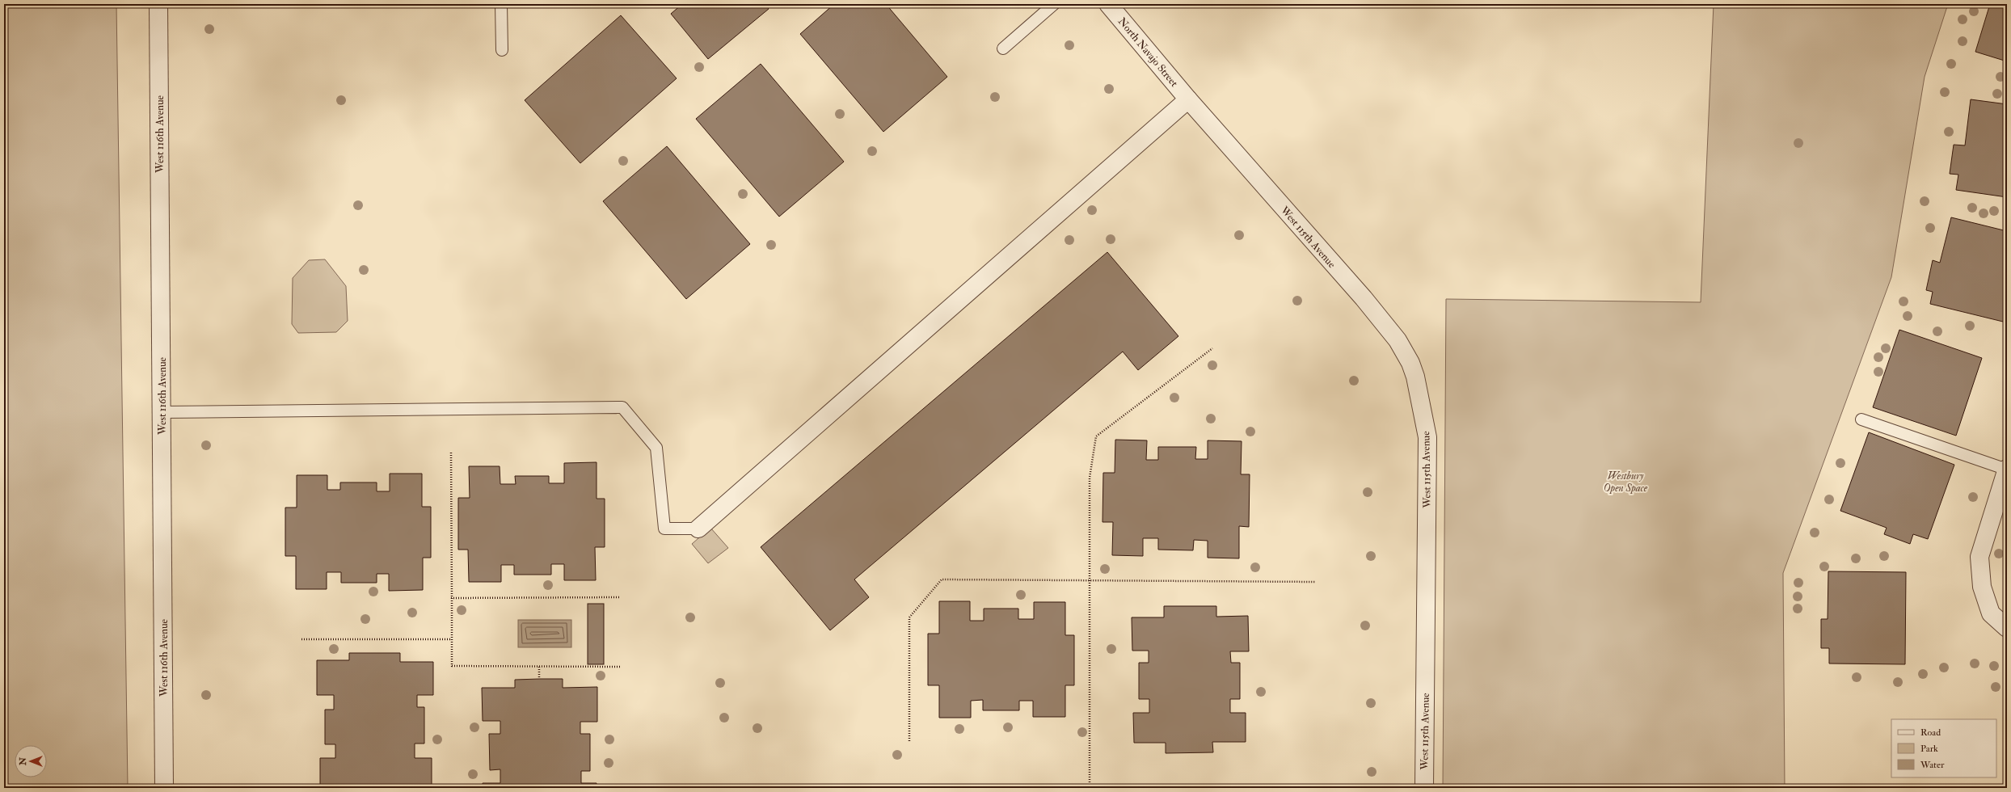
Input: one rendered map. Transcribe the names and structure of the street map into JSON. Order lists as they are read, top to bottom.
{
  "streets": {
    "street": ["North Navajo Street", "West 116th Avenue", "West 115th Avenue"]
  },
  "crossings": [
    ["North Navajo Street", "West 115th Avenue"]
  ],
  "parks": ["Westbury Open Space"],
  "legend": ["Road", "Park", "Water"],
  "north": "left"
}
